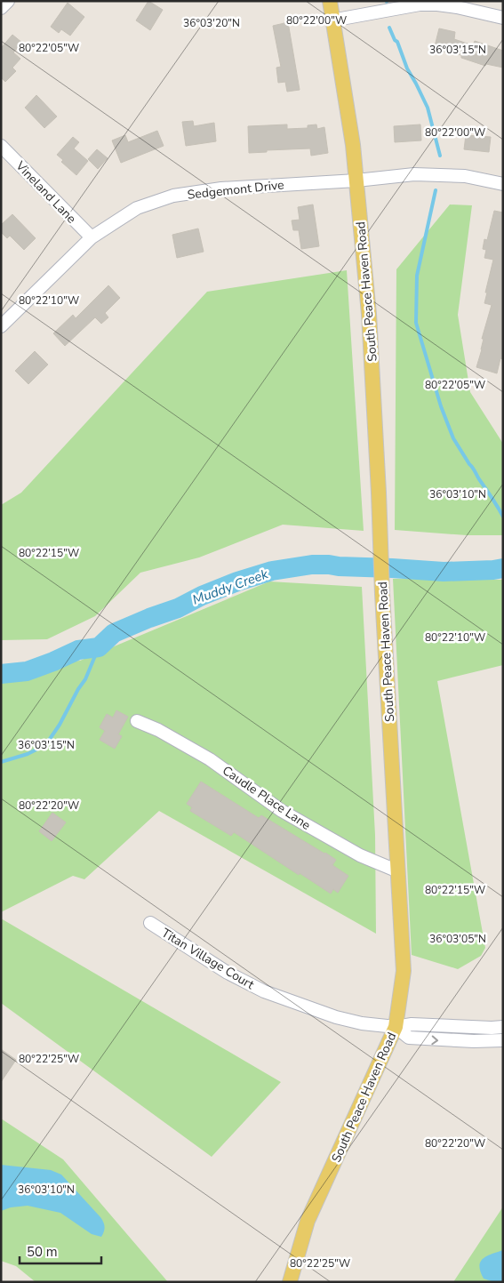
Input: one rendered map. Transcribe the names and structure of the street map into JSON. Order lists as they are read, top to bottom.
{
  "streets": {
    "main road": ["South Peace Haven Road"],
    "street": [
      "Sedgemont Drive",
      "Vineland Lane",
      "Caudle Place Lane",
      "Titan Village Court"
    ]
  },
  "crossings": [
    ["Sedgemont Drive", "Vineland Lane"],
    ["Sedgemont Drive", "South Peace Haven Road"],
    ["South Peace Haven Road", "Caudle Place Lane"],
    ["South Peace Haven Road", "Titan Village Court"]
  ],
  "water": ["Muddy Creek"],
  "scale_bar": "50 m",
  "coordinates": [
    "80°22'00\"W",
    "36°03'20\"N",
    "80°22'05\"W",
    "36°03'15\"N",
    "80°22'10\"W",
    "36°03'10\"N",
    "80°22'15\"W",
    "80°22'20\"W",
    "36°03'05\"N",
    "80°22'25\"W"
  ]
}
